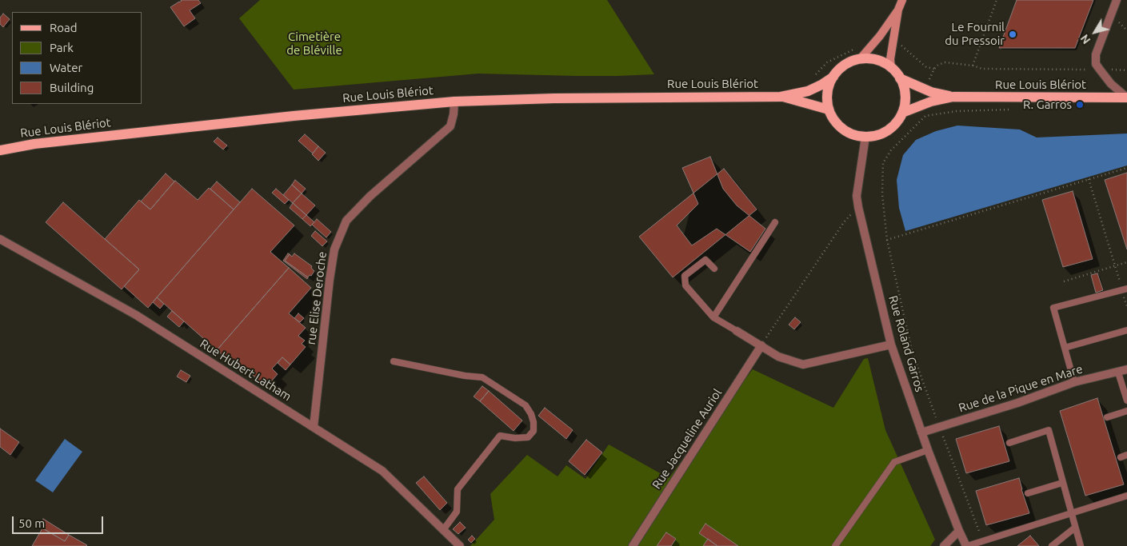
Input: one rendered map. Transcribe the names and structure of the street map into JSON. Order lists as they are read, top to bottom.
{
  "streets": {
    "main road": ["Rue Louis Blériot"],
    "street": [
      "rue Elise Deroche",
      "Rue Roland Garros",
      "Rue Hubert Latham",
      "Rue de la Pique en Mare",
      "Rue Jacqueline Auriol"
    ]
  },
  "crossings": [
    ["Rue Louis Blériot", "rue Elise Deroche"],
    ["Rue Louis Blériot", "Rue Roland Garros"],
    ["rue Elise Deroche", "Rue Hubert Latham"],
    ["Rue Roland Garros", "Rue de la Pique en Mare"]
  ],
  "parks": ["Cimetière de Bléville"],
  "places": ["Le Fournil du Pressoir", "R. Garros"],
  "legend": [
    "Road",
    "Park",
    "Water",
    "Building"
  ],
  "scale_bar": "50 m",
  "north": "bottom left"
}
